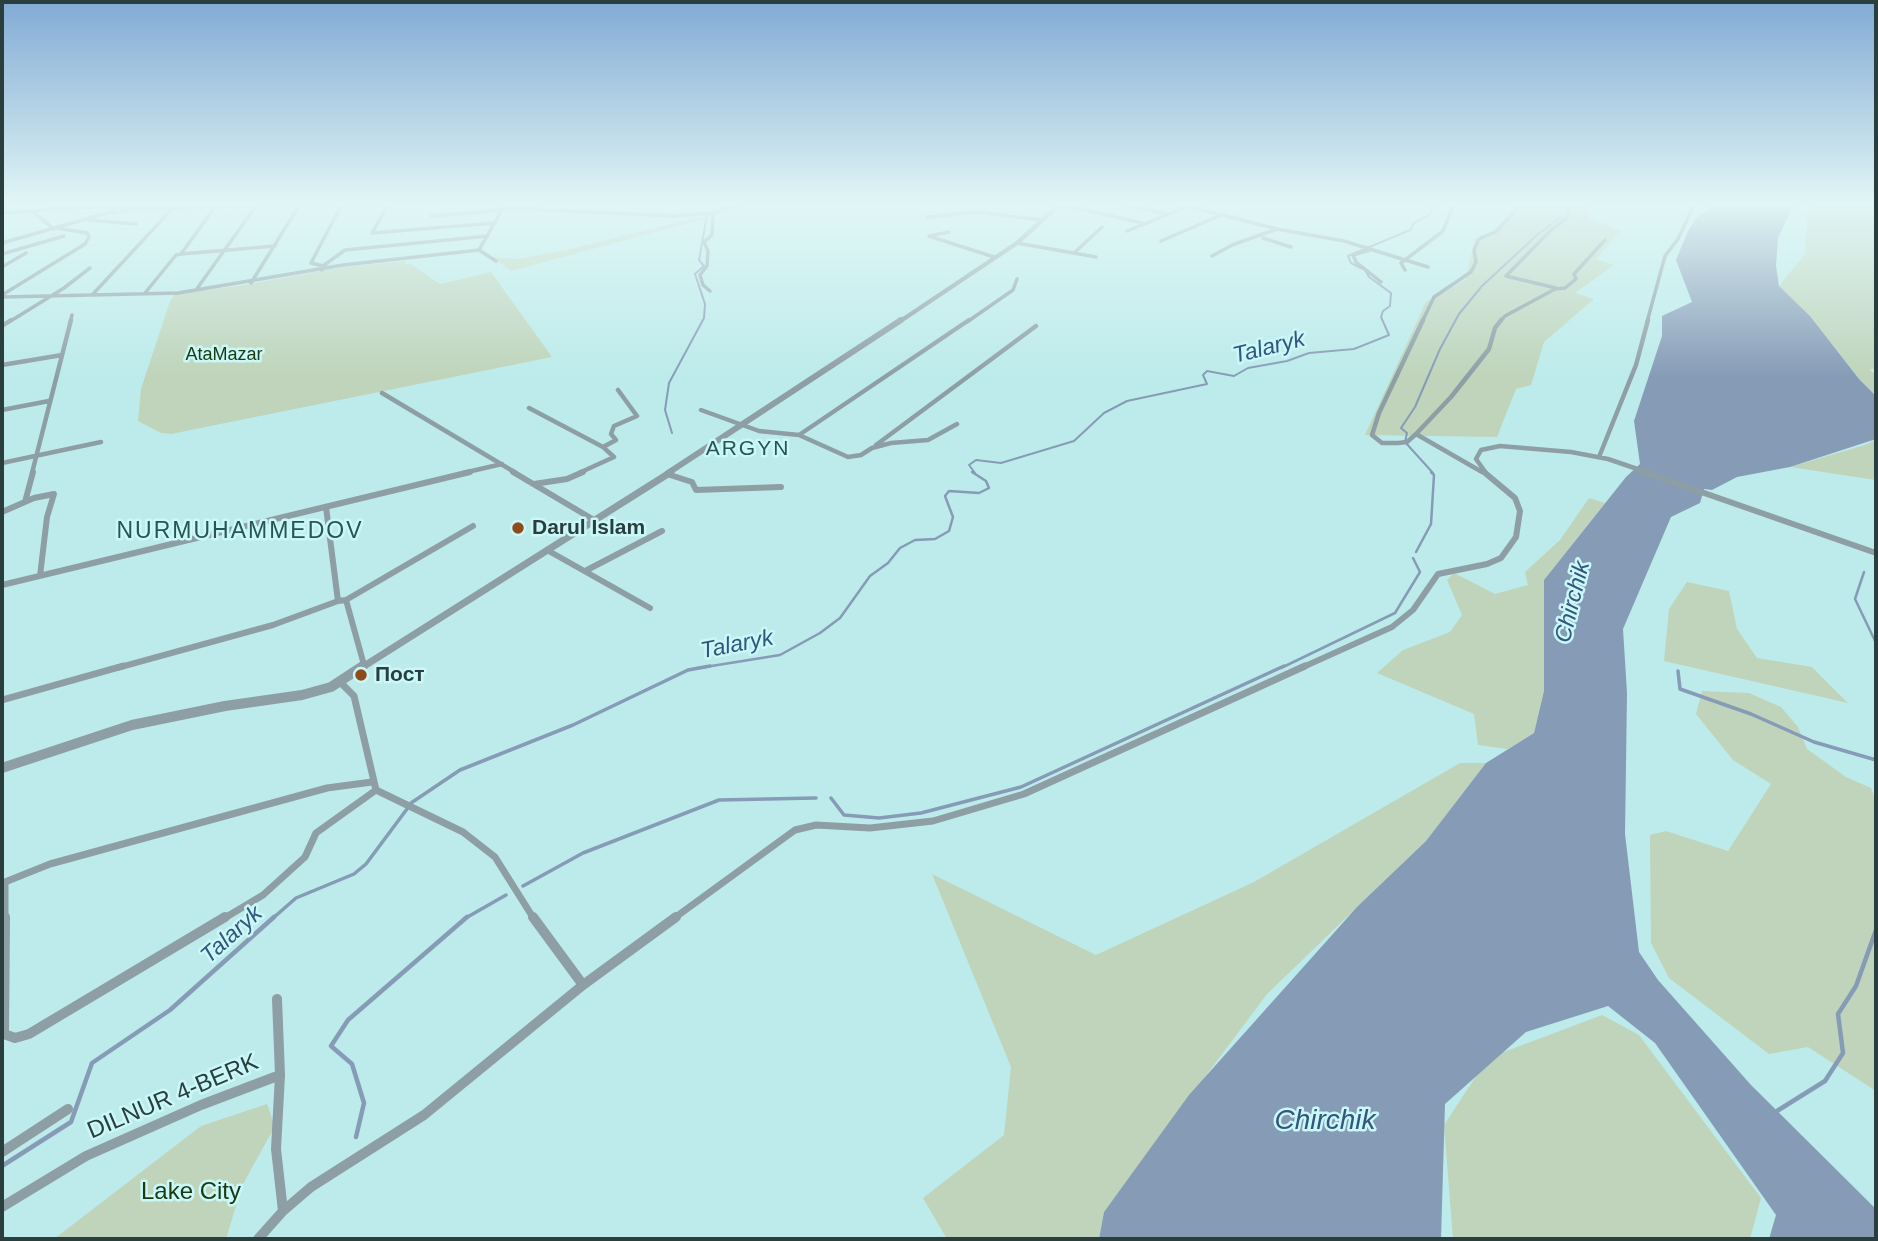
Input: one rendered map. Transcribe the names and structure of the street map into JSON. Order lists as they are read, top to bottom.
{
  "streets": {
    "street": ["DILNUR 4-BERK"]
  },
  "districts": ["ARGYN", "NURMUHAMMEDOV"],
  "water": ["Talaryk", "Chirchik"],
  "parks": ["AtaMazar", "Lake City"],
  "places": ["Darul Islam", "Пост"]
}
